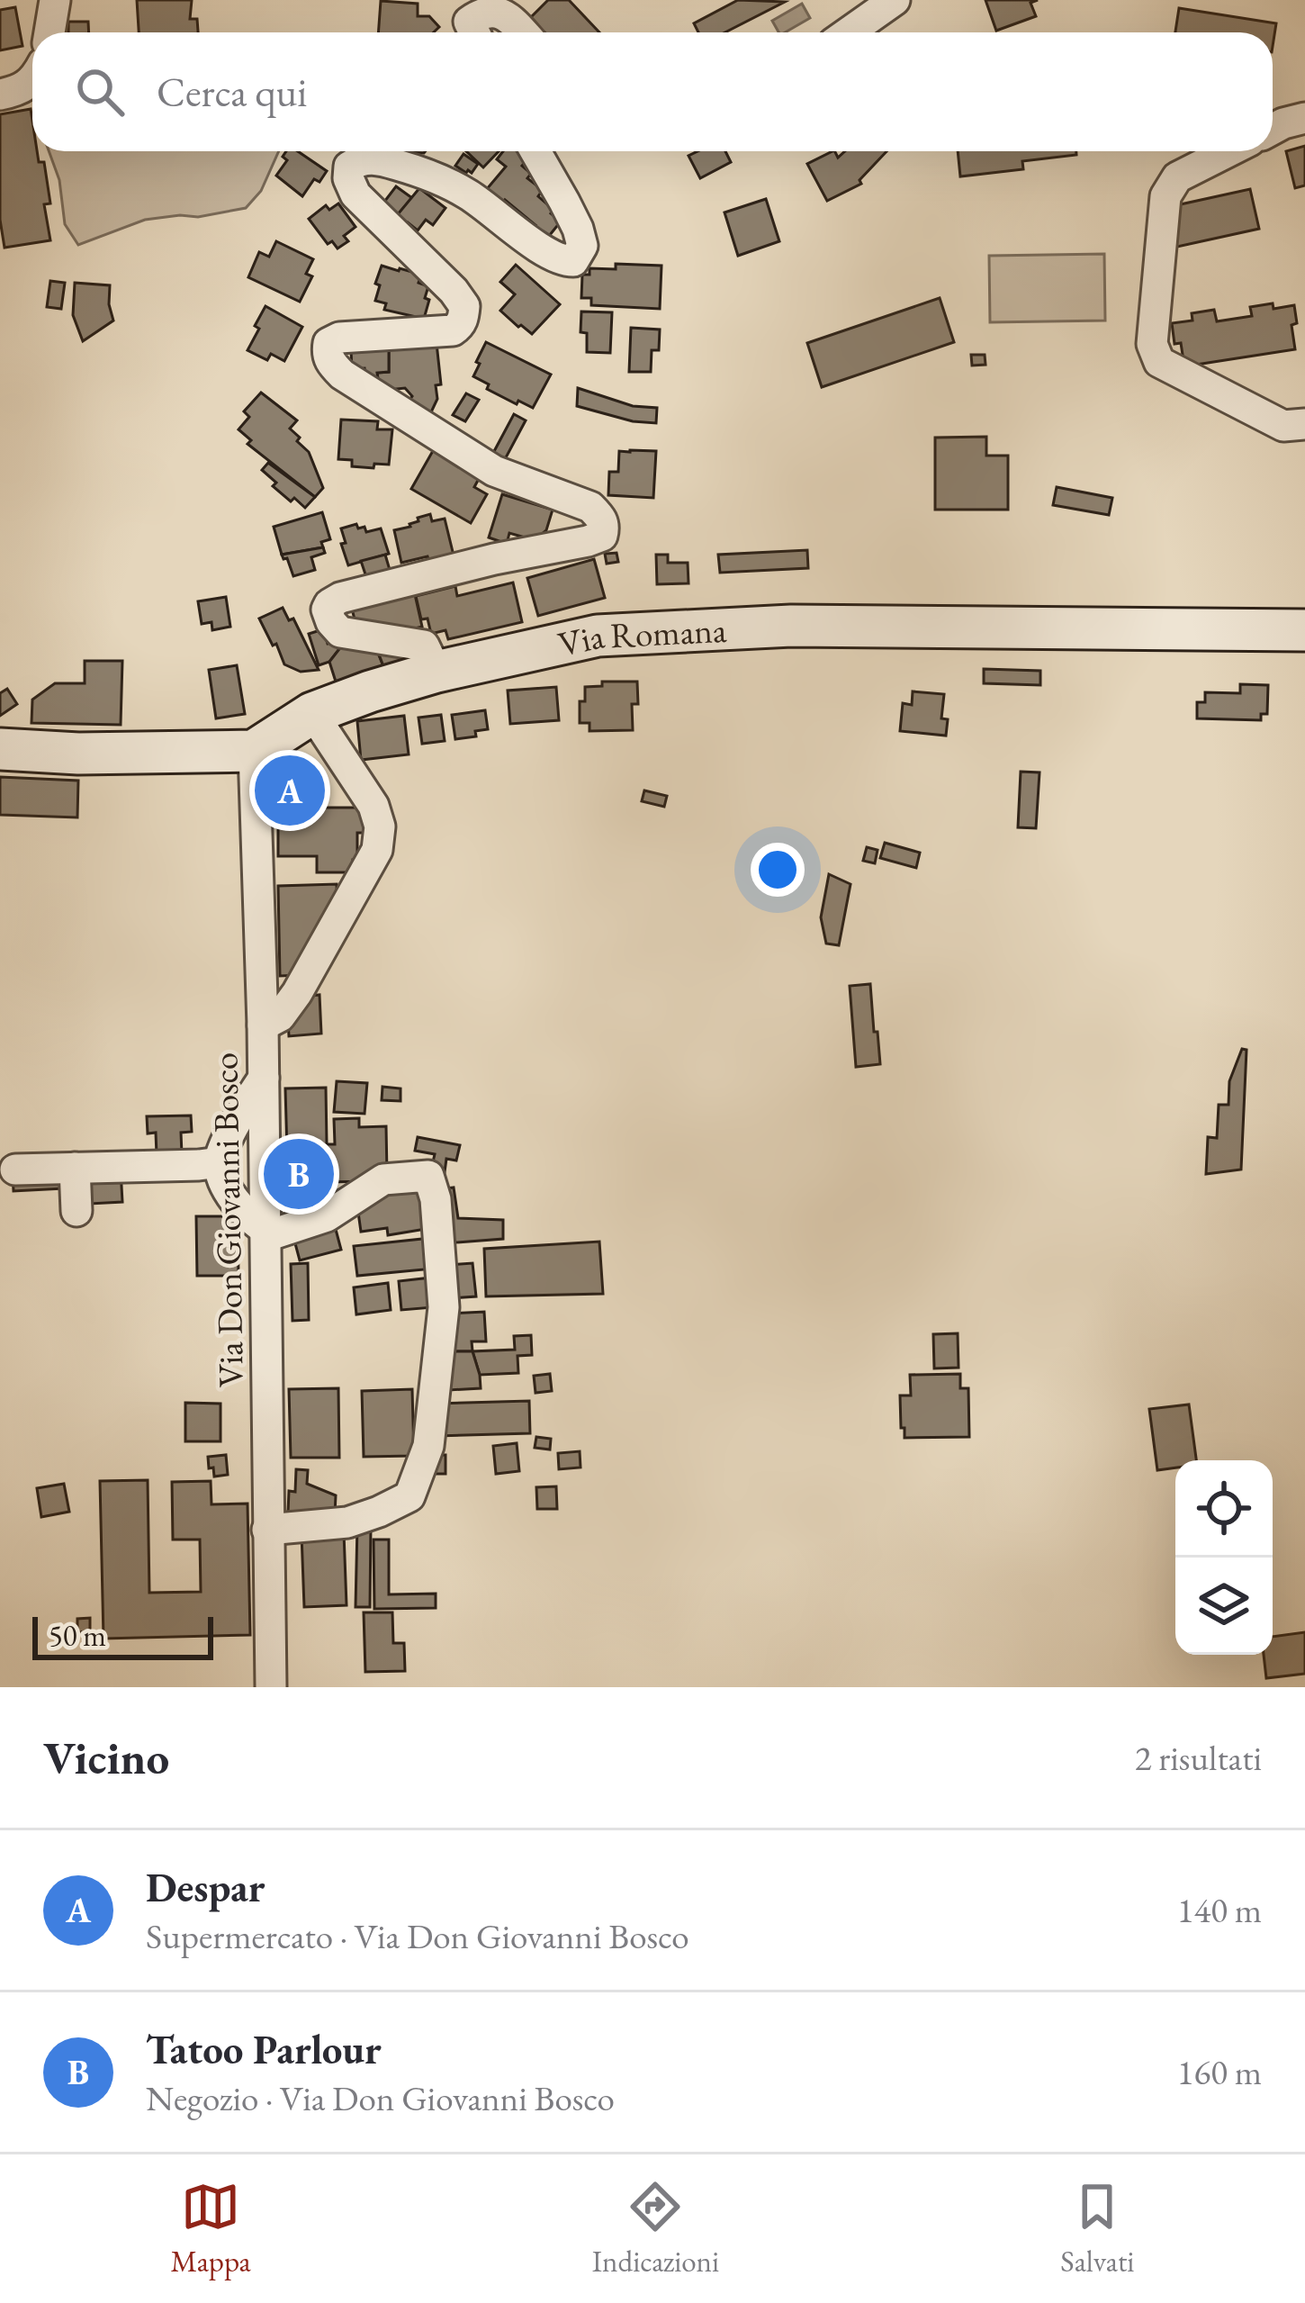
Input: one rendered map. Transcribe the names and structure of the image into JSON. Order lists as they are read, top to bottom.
{
  "streets": {
    "street": ["Via Romana", "Via Don Giovanni Bosco"]
  },
  "crossings": [
    ["Via Romana", "Via Don Giovanni Bosco"]
  ],
  "scale_bar": "50 m",
  "page": {
    "search": "Cerca qui",
    "pins": ["A", "B"],
    "scale": "50 m",
    "heading": ["Vicino", "2 risultati"],
    "list": [
      {
        "mark": "A",
        "name": "Despar",
        "note": "Supermercato · Via Don Giovanni Bosco",
        "value": "140 m"
      },
      {
        "mark": "B",
        "name": "Tatoo Parlour",
        "note": "Negozio · Via Don Giovanni Bosco",
        "value": "160 m"
      }
    ],
    "nav": ["Mappa", "Indicazioni", "Salvati"]
  }
}
